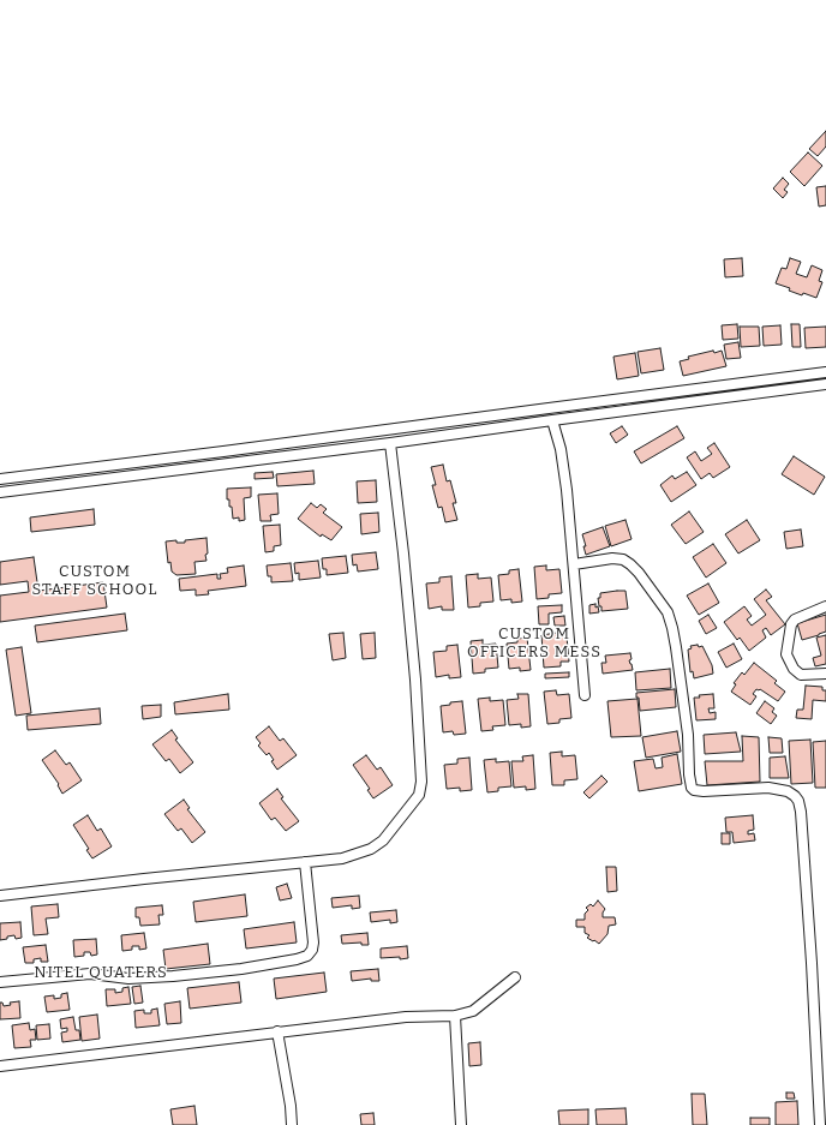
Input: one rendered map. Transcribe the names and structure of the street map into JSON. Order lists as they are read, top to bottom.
{
  "districts": ["CUSTOM STAFF SCHOOL", "CUSTOM OFFICERS MESS", "NITEL QUATERS"]
}
